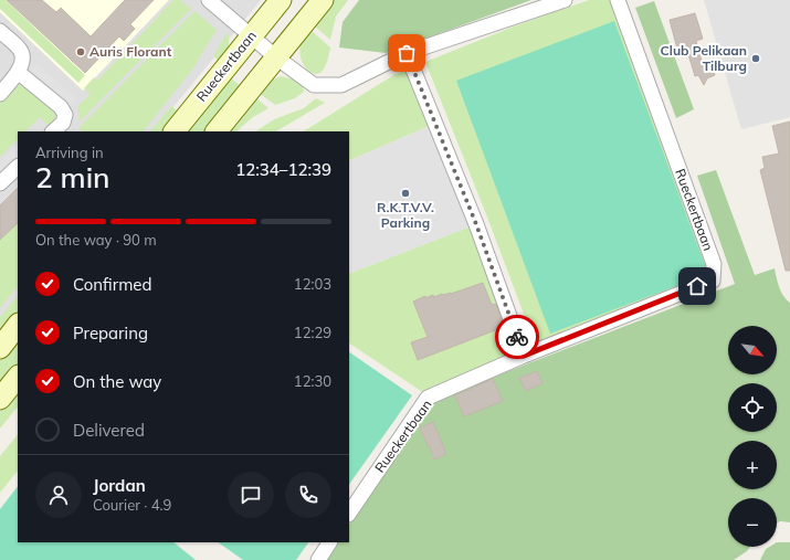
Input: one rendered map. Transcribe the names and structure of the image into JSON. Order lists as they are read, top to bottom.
{
  "streets": {
    "main road": ["Rueckertbaan"]
  },
  "places": ["Auris Florant", "Club Pelikaan Tilburg", "R.K.T.V.V. Parking"],
  "north": "bottom right",
  "page": {
    "heading": ["2 min", "Arriving in", "12:34–12:39"],
    "panel": ["Jordan", "Courier · 4.9"],
    "bar": "On the way · 90 m",
    "list": [
      ["Confirmed", "12:03"],
      ["Preparing", "12:29"],
      ["On the way", "12:30"],
      "Delivered"
    ],
    "map_buttons": ["+", "−"]
  }
}
